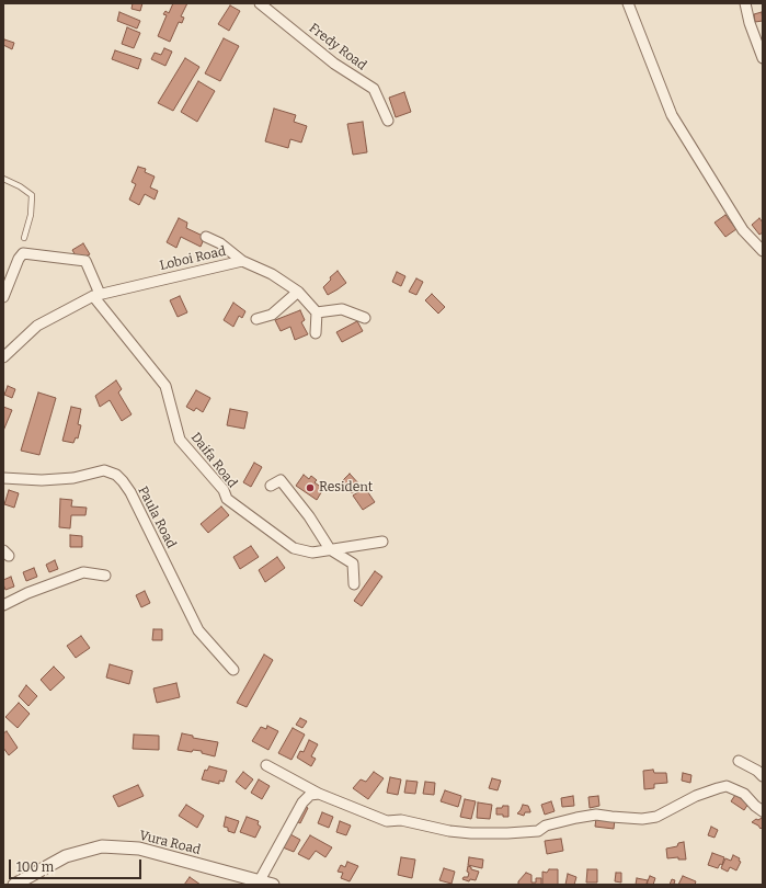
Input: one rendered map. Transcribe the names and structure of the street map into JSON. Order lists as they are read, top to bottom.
{
  "streets": {
    "street": [
      "Fredy Road",
      "Loboi Road",
      "Daifa Road",
      "Paula Road",
      "Vura Road"
    ]
  },
  "crossings": [
    ["Loboi Road", "Daifa Road"]
  ],
  "places": ["Resident"],
  "scale_bar": "100 m"
}
